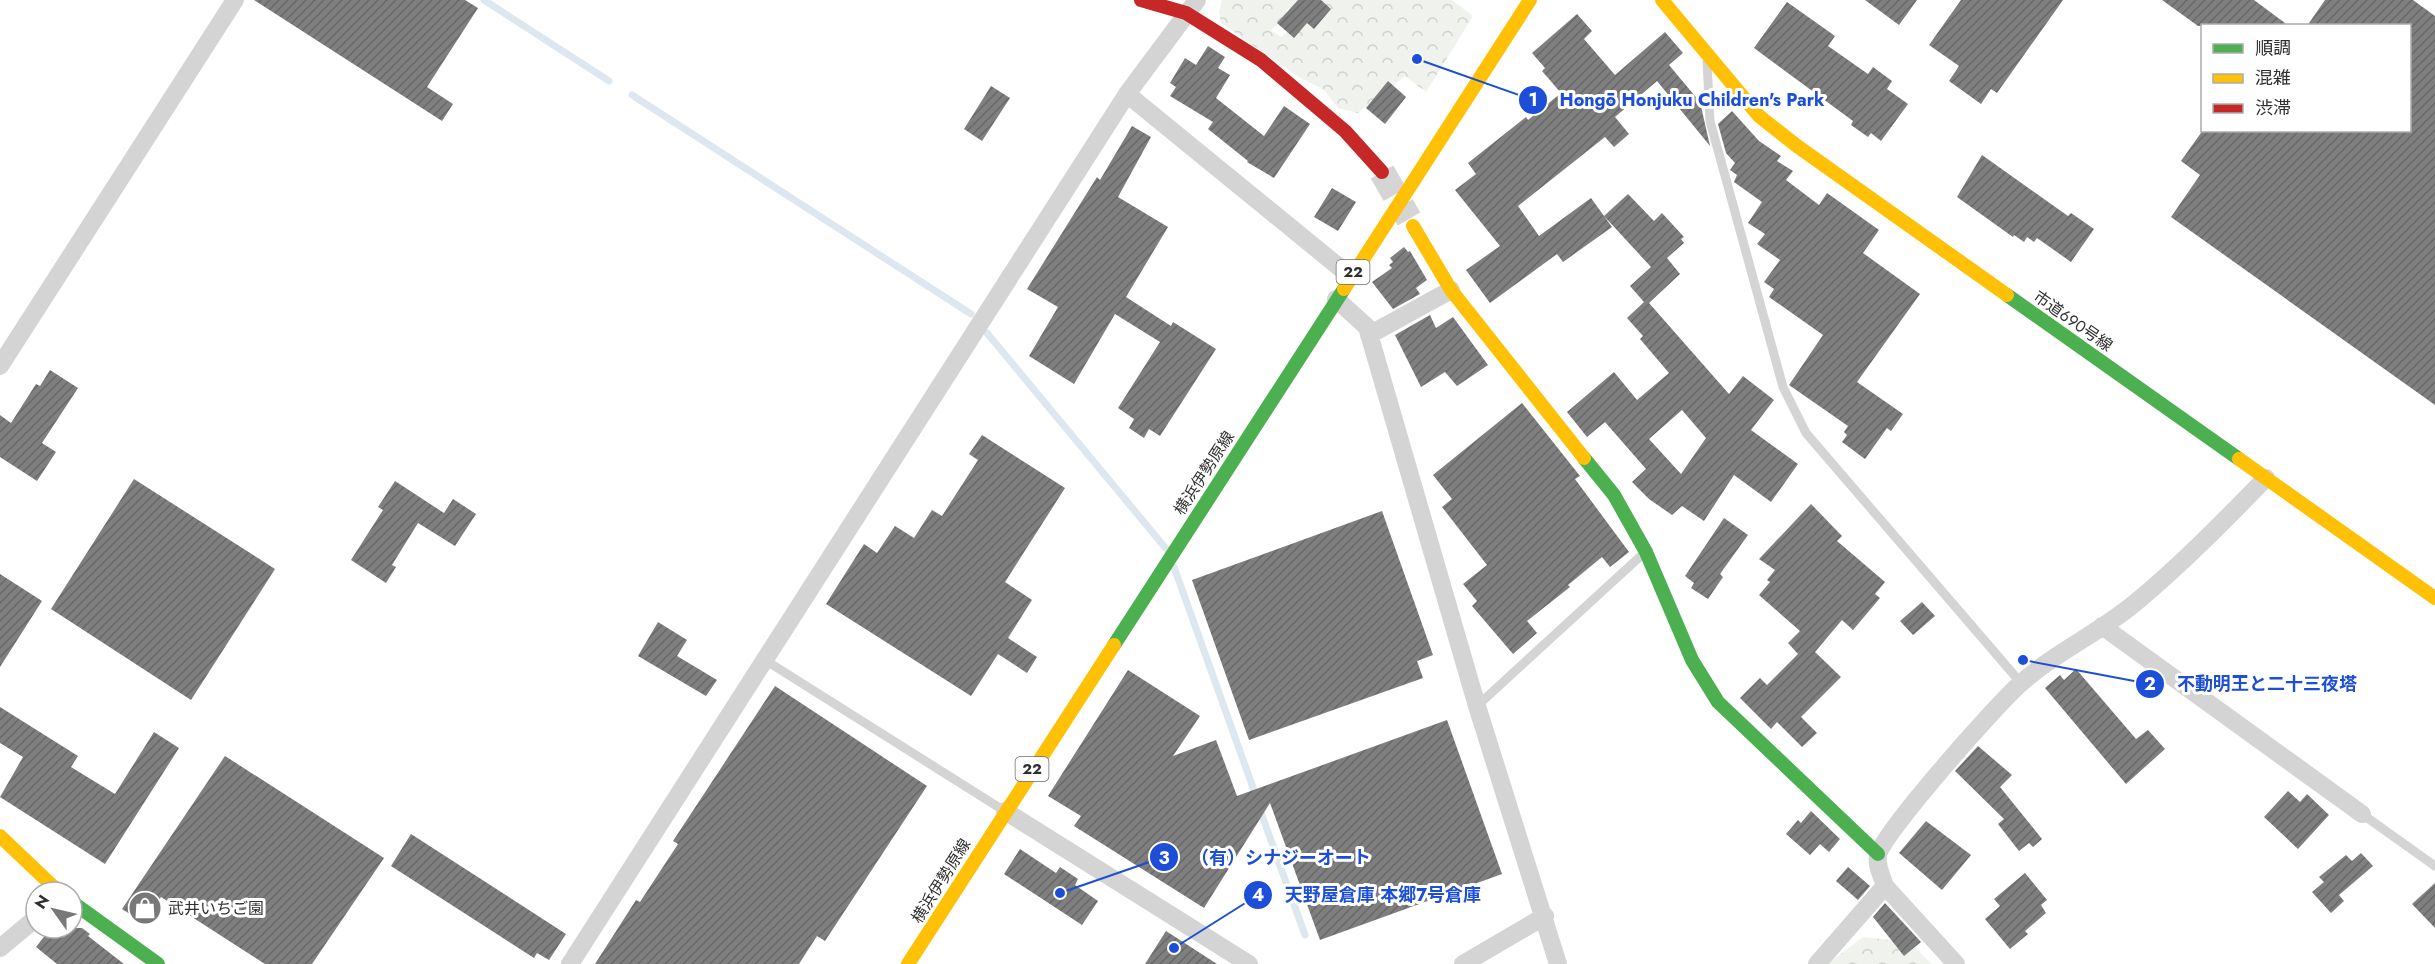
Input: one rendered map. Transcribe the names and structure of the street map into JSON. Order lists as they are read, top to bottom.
{
  "streets": {
    "street": ["22", "市道690号線", "横浜伊勢原線"]
  },
  "places": {
    "other": [
      "Hongō Honjuku Children's Park",
      "不動明王と二十三夜塔",
      "（有）シナジーオート",
      "天野屋倉庫 本郷7号倉庫"
    ],
    "shop": ["武井いちご園"]
  },
  "legend": ["順調", "混雑", "渋滞"],
  "north": "top left"
}
